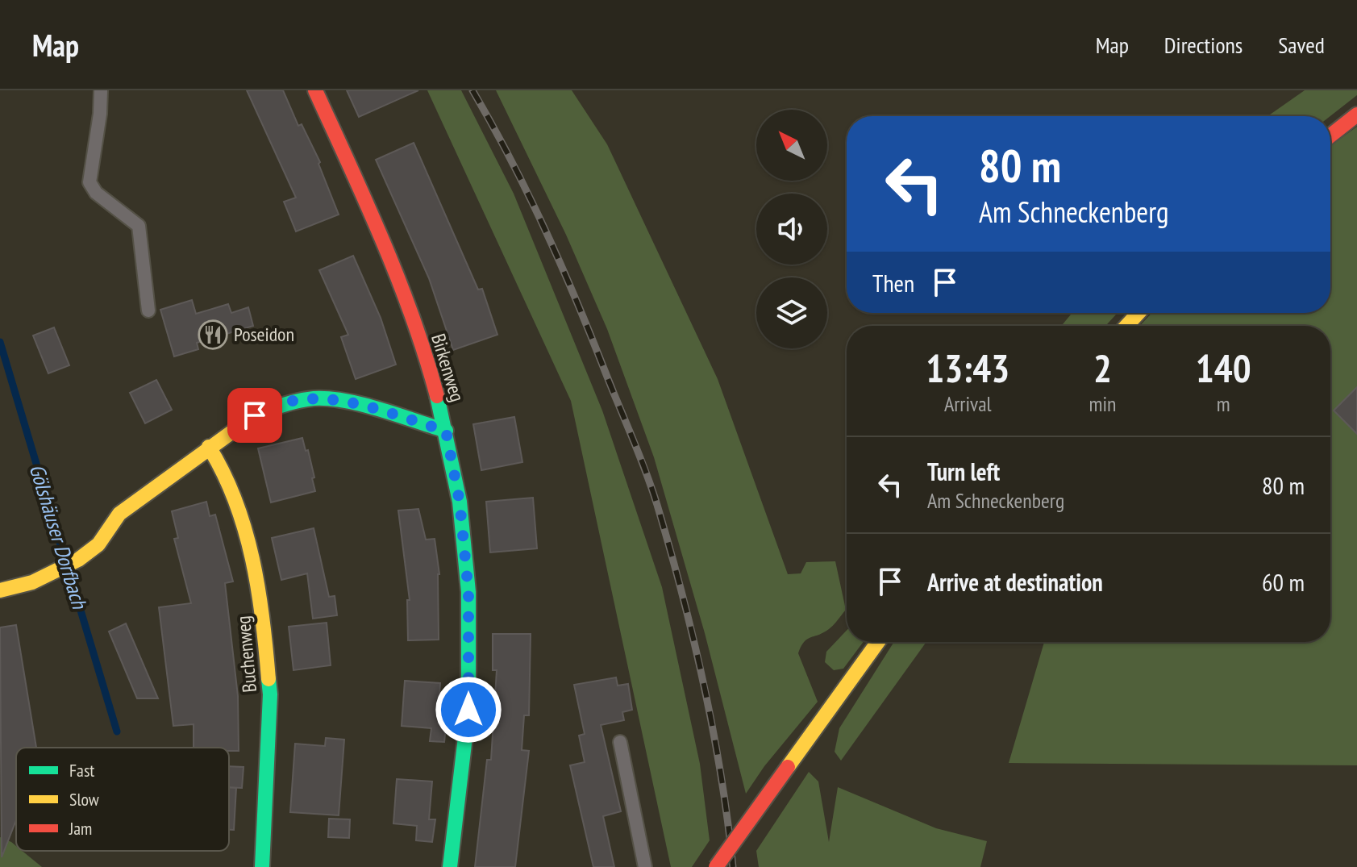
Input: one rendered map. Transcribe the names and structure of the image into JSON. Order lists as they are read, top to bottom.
{
  "streets": {
    "street": ["Birkenweg", "Buchenweg"]
  },
  "water": ["Gölshäuser Dorfbach"],
  "places": {
    "restaurant": ["Poseidon"]
  },
  "legend": ["Fast", "Slow", "Jam"],
  "north": "top left",
  "page": {
    "header": "Map",
    "nav": ["Map", "Directions", "Saved"],
    "turn": ["80 m", "Am Schneckenberg"],
    "then": "Then",
    "eta": [
      "13:43",
      "Arrival",
      "2",
      "min",
      "140",
      "m"
    ],
    "list": [
      {
        "name": "Turn left",
        "note": "Am Schneckenberg",
        "value": "80 m"
      },
      {
        "name": "Arrive at destination",
        "value": "60 m"
      }
    ]
  }
}
